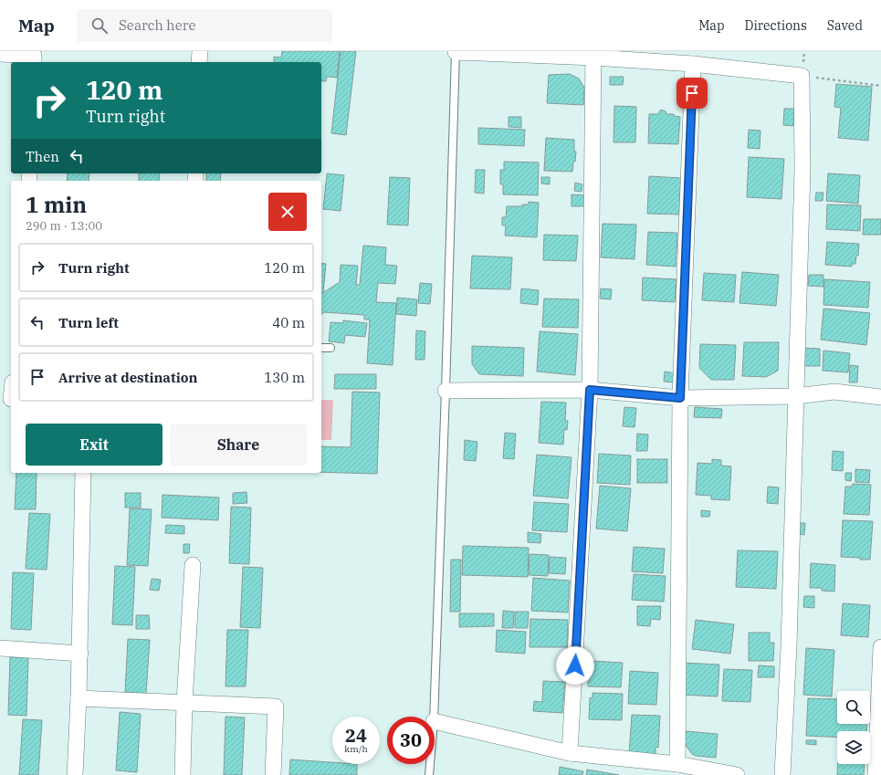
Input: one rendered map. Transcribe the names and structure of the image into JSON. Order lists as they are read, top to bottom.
{
  "page": {
    "header": "Map",
    "search": "Search here",
    "nav": ["Map", "Directions", "Saved"],
    "turn": ["120 m", "Turn right"],
    "then": "Then",
    "heading": ["1 min", "290 m · 13:00"],
    "list": [
      {
        "name": "Turn right",
        "value": "120 m"
      },
      {
        "name": "Turn left",
        "value": "40 m"
      },
      {
        "name": "Arrive at destination",
        "value": "130 m"
      }
    ],
    "buttons": ["Exit", "Share"],
    "speed": "24 km/h",
    "limit": "30"
  }
}
